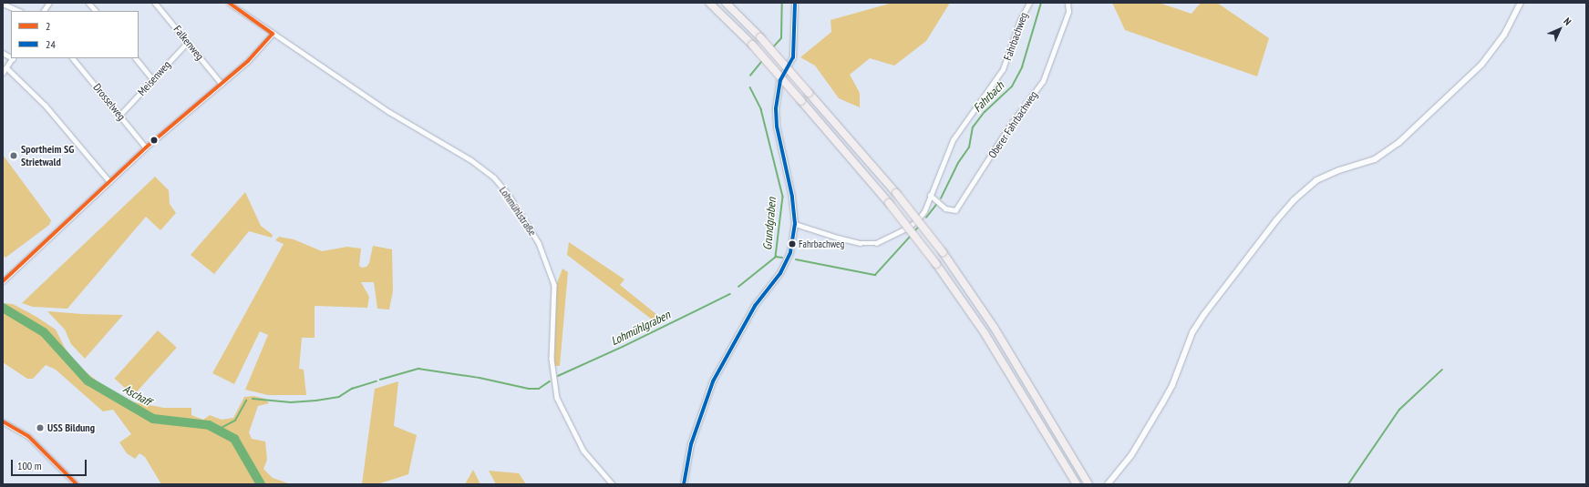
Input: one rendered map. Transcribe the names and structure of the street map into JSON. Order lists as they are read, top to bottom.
{
  "streets": {
    "street": [
      "Fahrbachweg",
      "Falkenweg",
      "Meisenweg",
      "Drosselweg",
      "Oberer Fahrbachweg",
      "Lohmühlstraße"
    ]
  },
  "crossings": [
    ["Fahrbachweg", "Oberer Fahrbachweg"],
    ["Falkenweg", "Meisenweg"],
    ["Meisenweg", "Drosselweg"]
  ],
  "water": [
    "Fahrbach",
    "Grundgraben",
    "Lohmühlgraben",
    "Aschaff"
  ],
  "places": ["Sportheim SG Strietwald", "Fahrbachweg", "USS Bildung"],
  "lines": ["transit line 2", "transit line 24"],
  "legend": ["2", "24"],
  "scale_bar": "100 m",
  "north": "top right"
}
